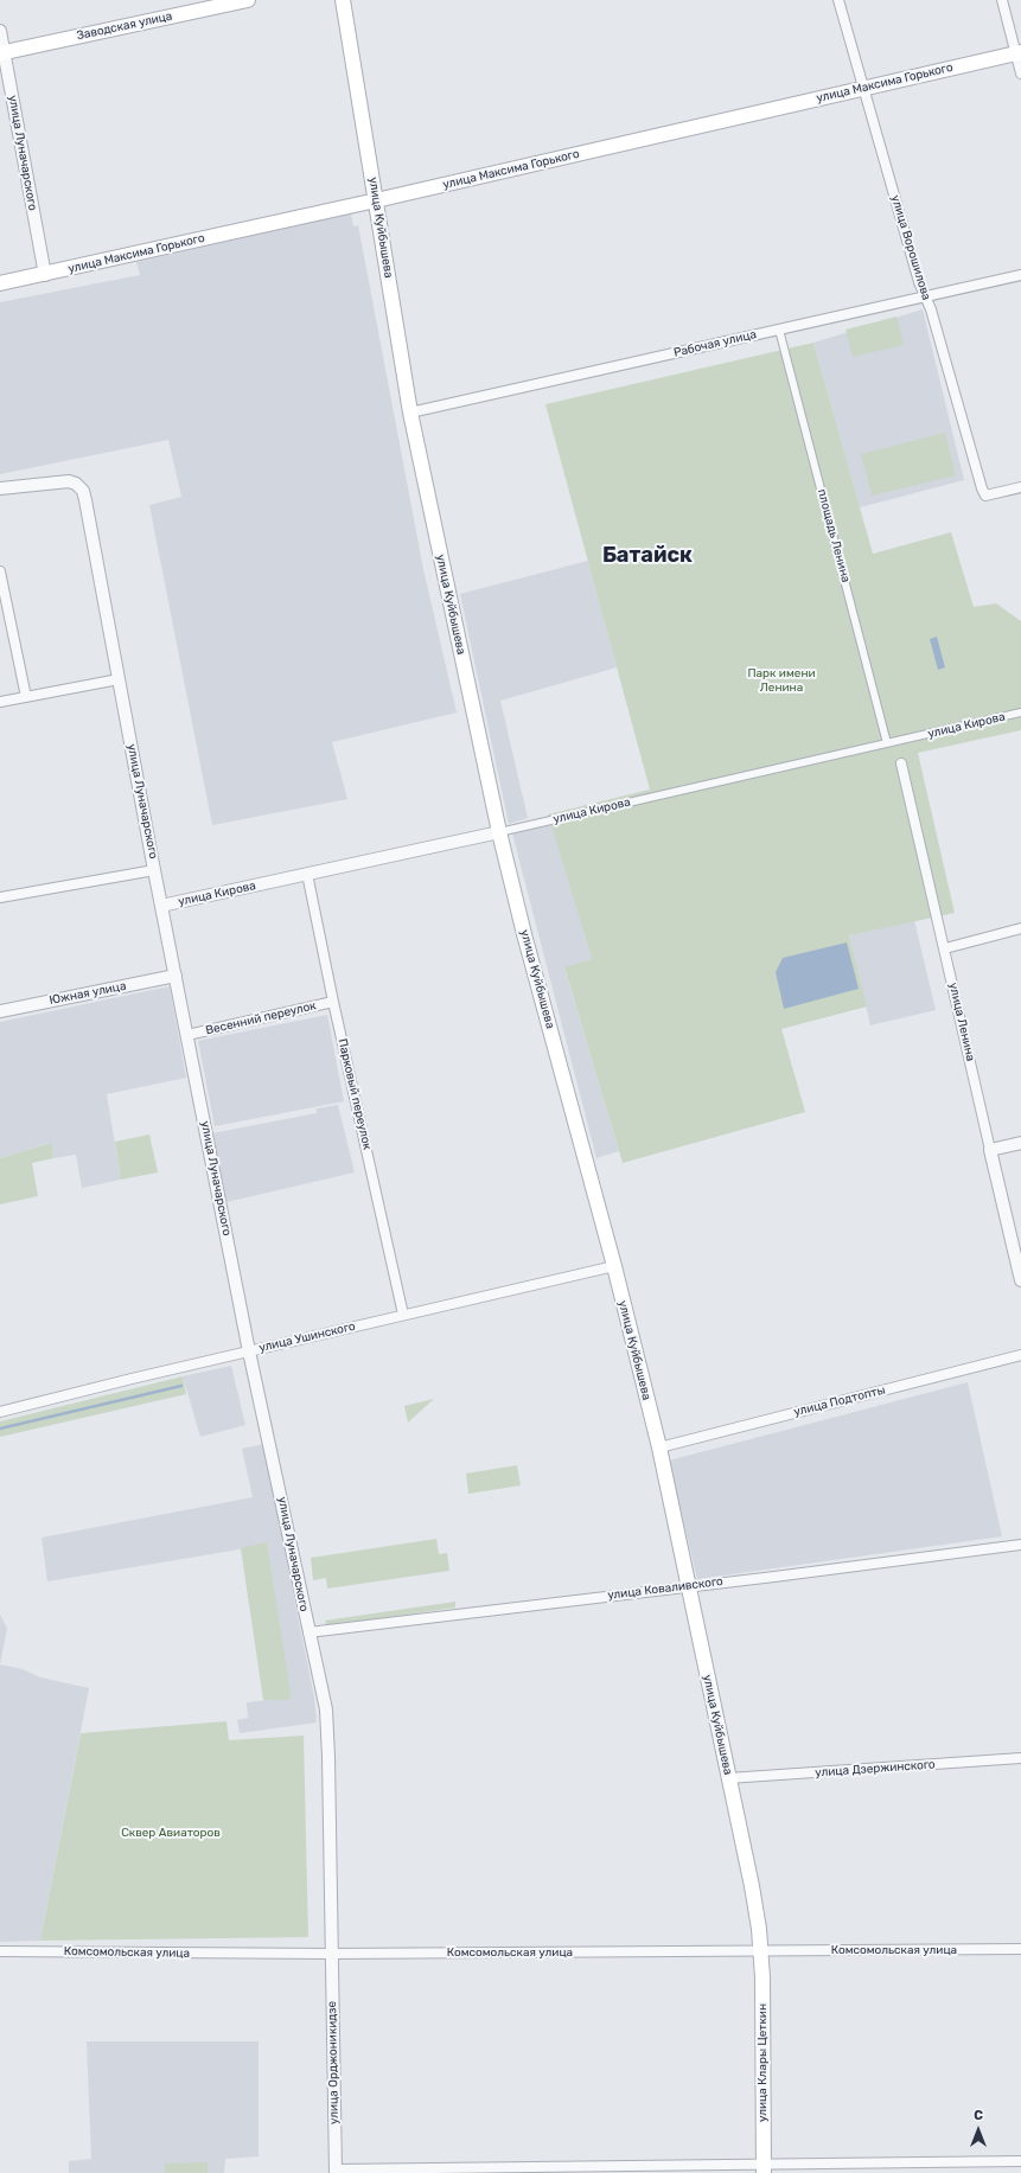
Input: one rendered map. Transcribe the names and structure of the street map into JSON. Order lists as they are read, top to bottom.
{
  "streets": {
    "main road": [
      "Заводская улица",
      "улица Максима Горького",
      "улица Куйбышева",
      "улица Клары Цеткин"
    ],
    "street": [
      "улица Луначарского",
      "улица Ворошилова",
      "Рабочая улица",
      "площадь Ленина",
      "улица Кирова",
      "Южная улица",
      "Весенний переулок",
      "улица Ленина",
      "Парковый переулок",
      "улица Ушинского",
      "улица Подтопты",
      "улица Коваливского",
      "улица Дзержинского",
      "Комсомольская улица",
      "улица Орджоникидзе"
    ]
  },
  "crossings": [
    ["Заводская улица", "улица Луначарского"],
    ["улица Максима Горького", "улица Луначарского"],
    ["улица Максима Горького", "улица Куйбышева"],
    ["улица Максима Горького", "улица Ворошилова"],
    ["улица Луначарского", "улица Кирова"],
    ["улица Луначарского", "Южная улица"],
    ["улица Луначарского", "Весенний переулок"],
    ["улица Луначарского", "улица Ушинского"],
    ["улица Луначарского", "улица Коваливского"],
    ["улица Луначарского", "Комсомольская улица"],
    ["улица Луначарского", "улица Орджоникидзе"],
    ["улица Куйбышева", "Рабочая улица"],
    ["улица Куйбышева", "улица Кирова"],
    ["улица Куйбышева", "улица Ушинского"],
    ["улица Куйбышева", "улица Подтопты"],
    ["улица Куйбышева", "улица Коваливского"],
    ["улица Куйбышева", "улица Дзержинского"],
    ["улица Куйбышева", "Комсомольская улица"],
    ["улица Куйбышева", "улица Клары Цеткин"],
    ["улица Ворошилова", "Рабочая улица"],
    ["Рабочая улица", "площадь Ленина"],
    ["площадь Ленина", "улица Кирова"],
    ["улица Кирова", "Парковый переулок"],
    ["Весенний переулок", "Парковый переулок"],
    ["Парковый переулок", "улица Ушинского"],
    ["Комсомольская улица", "улица Орджоникидзе"],
    ["Комсомольская улица", "улица Клары Цеткин"]
  ],
  "districts": ["Батайск"],
  "parks": ["Парк имени Ленина", "Сквер Авиаторов"],
  "north": "top"
}
